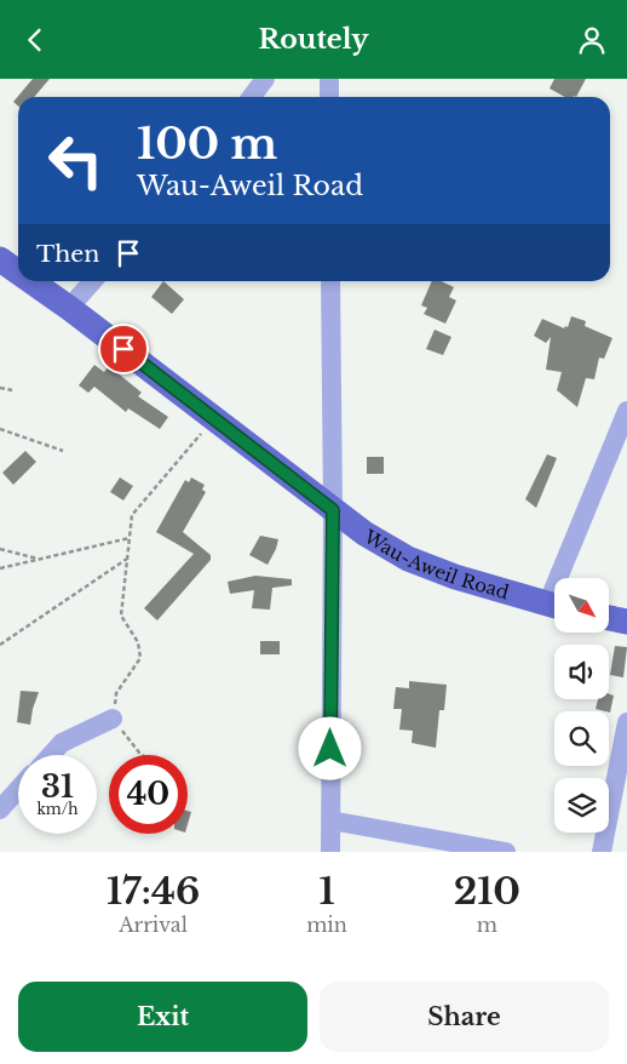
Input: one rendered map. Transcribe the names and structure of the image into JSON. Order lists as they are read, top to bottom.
{
  "streets": {
    "main road": ["Wau-Aweil Road"]
  },
  "north": "bottom right",
  "page": {
    "header": "Routely",
    "turn": ["100 m", "Wau-Aweil Road"],
    "then": "Then",
    "speed": "31 km/h",
    "limit": "40",
    "eta": [
      "17:46",
      "Arrival",
      "1",
      "min",
      "210",
      "m"
    ],
    "buttons": ["Exit", "Share"]
  }
}
